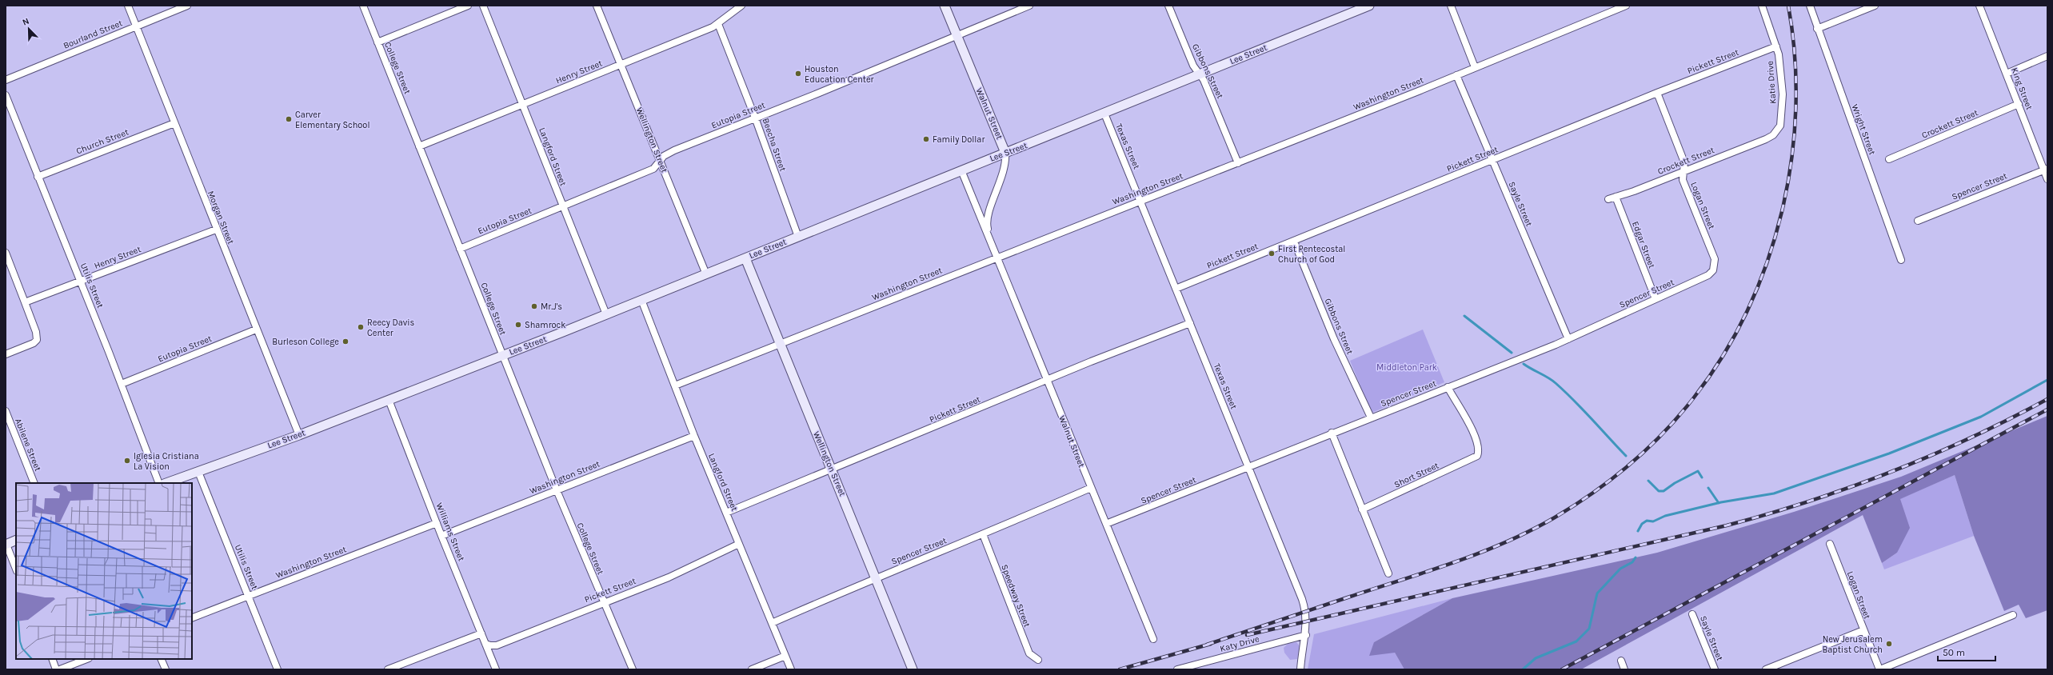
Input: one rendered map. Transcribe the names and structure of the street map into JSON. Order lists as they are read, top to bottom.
{
  "streets": {
    "main road": ["Lee Street", "Walnut Street", "Wellington Street"],
    "street": [
      "Bourland Street",
      "Pickett Street",
      "College Street",
      "Gibbons Street",
      "Henry Street",
      "Katie Drive",
      "King Street",
      "Washington Street",
      "Eutopia Street",
      "Crockett Street",
      "Wright Street",
      "Church Street",
      "Beecha Street",
      "Texas Street",
      "Langford Street",
      "Spencer Street",
      "Sayle Street",
      "Logan Street",
      "Morgan Street",
      "Edgar Street",
      "Utilis Street",
      "Abilene Street",
      "Short Street",
      "Williams Street",
      "Speedway Street",
      "Katy Drive"
    ]
  },
  "crossings": [
    ["Bourland Street", "Morgan Street"],
    ["Lee Street", "College Street"],
    ["Lee Street", "Gibbons Street"],
    ["Lee Street", "Walnut Street"],
    ["Lee Street", "Wellington Street"],
    ["Lee Street", "Beecha Street"],
    ["Lee Street", "Texas Street"],
    ["Lee Street", "Langford Street"],
    ["Lee Street", "Morgan Street"],
    ["Lee Street", "Utilis Street"],
    ["Lee Street", "Williams Street"],
    ["Pickett Street", "College Street"],
    ["Pickett Street", "Gibbons Street"],
    ["Pickett Street", "Katie Drive"],
    ["Pickett Street", "Walnut Street"],
    ["Pickett Street", "Wellington Street"],
    ["Pickett Street", "Texas Street"],
    ["Pickett Street", "Langford Street"],
    ["Pickett Street", "Sayle Street"],
    ["Pickett Street", "Logan Street"],
    ["Pickett Street", "Williams Street"],
    ["College Street", "Henry Street"],
    ["College Street", "Washington Street"],
    ["College Street", "Eutopia Street"],
    ["Gibbons Street", "Washington Street"],
    ["Gibbons Street", "Spencer Street"],
    ["Henry Street", "Wellington Street"],
    ["Henry Street", "Beecha Street"],
    ["Henry Street", "Langford Street"],
    ["Henry Street", "Morgan Street"],
    ["Henry Street", "Utilis Street"],
    ["Katie Drive", "Crockett Street"],
    ["King Street", "Crockett Street"],
    ["King Street", "Spencer Street"],
    ["Washington Street", "Walnut Street"],
    ["Washington Street", "Wellington Street"],
    ["Washington Street", "Texas Street"],
    ["Washington Street", "Langford Street"],
    ["Washington Street", "Sayle Street"],
    ["Washington Street", "Utilis Street"],
    ["Washington Street", "Williams Street"],
    ["Walnut Street", "Eutopia Street"],
    ["Walnut Street", "Spencer Street"],
    ["Eutopia Street", "Wellington Street"],
    ["Eutopia Street", "Beecha Street"],
    ["Eutopia Street", "Langford Street"],
    ["Eutopia Street", "Morgan Street"],
    ["Eutopia Street", "Utilis Street"],
    ["Crockett Street", "Logan Street"],
    ["Crockett Street", "Edgar Street"],
    ["Wellington Street", "Spencer Street"],
    ["Church Street", "Morgan Street"],
    ["Church Street", "Utilis Street"],
    ["Texas Street", "Spencer Street"],
    ["Texas Street", "Katy Drive"],
    ["Langford Street", "Spencer Street"],
    ["Spencer Street", "Sayle Street"],
    ["Spencer Street", "Logan Street"],
    ["Spencer Street", "Edgar Street"],
    ["Spencer Street", "Short Street"],
    ["Spencer Street", "Speedway Street"]
  ],
  "parks": ["Middleton Park"],
  "places": [
    "Houston Education Center",
    "Carver Elementary School",
    "Family Dollar",
    "First Pentecostal Church of God",
    "Mr.J's",
    "Shamrock",
    "Reecy Davis Center",
    "Burleson College",
    "Iglesia Cristiana La Vision",
    "New Jerusalem Baptist Church"
  ],
  "scale_bar": "50 m",
  "north": "top left"
}
